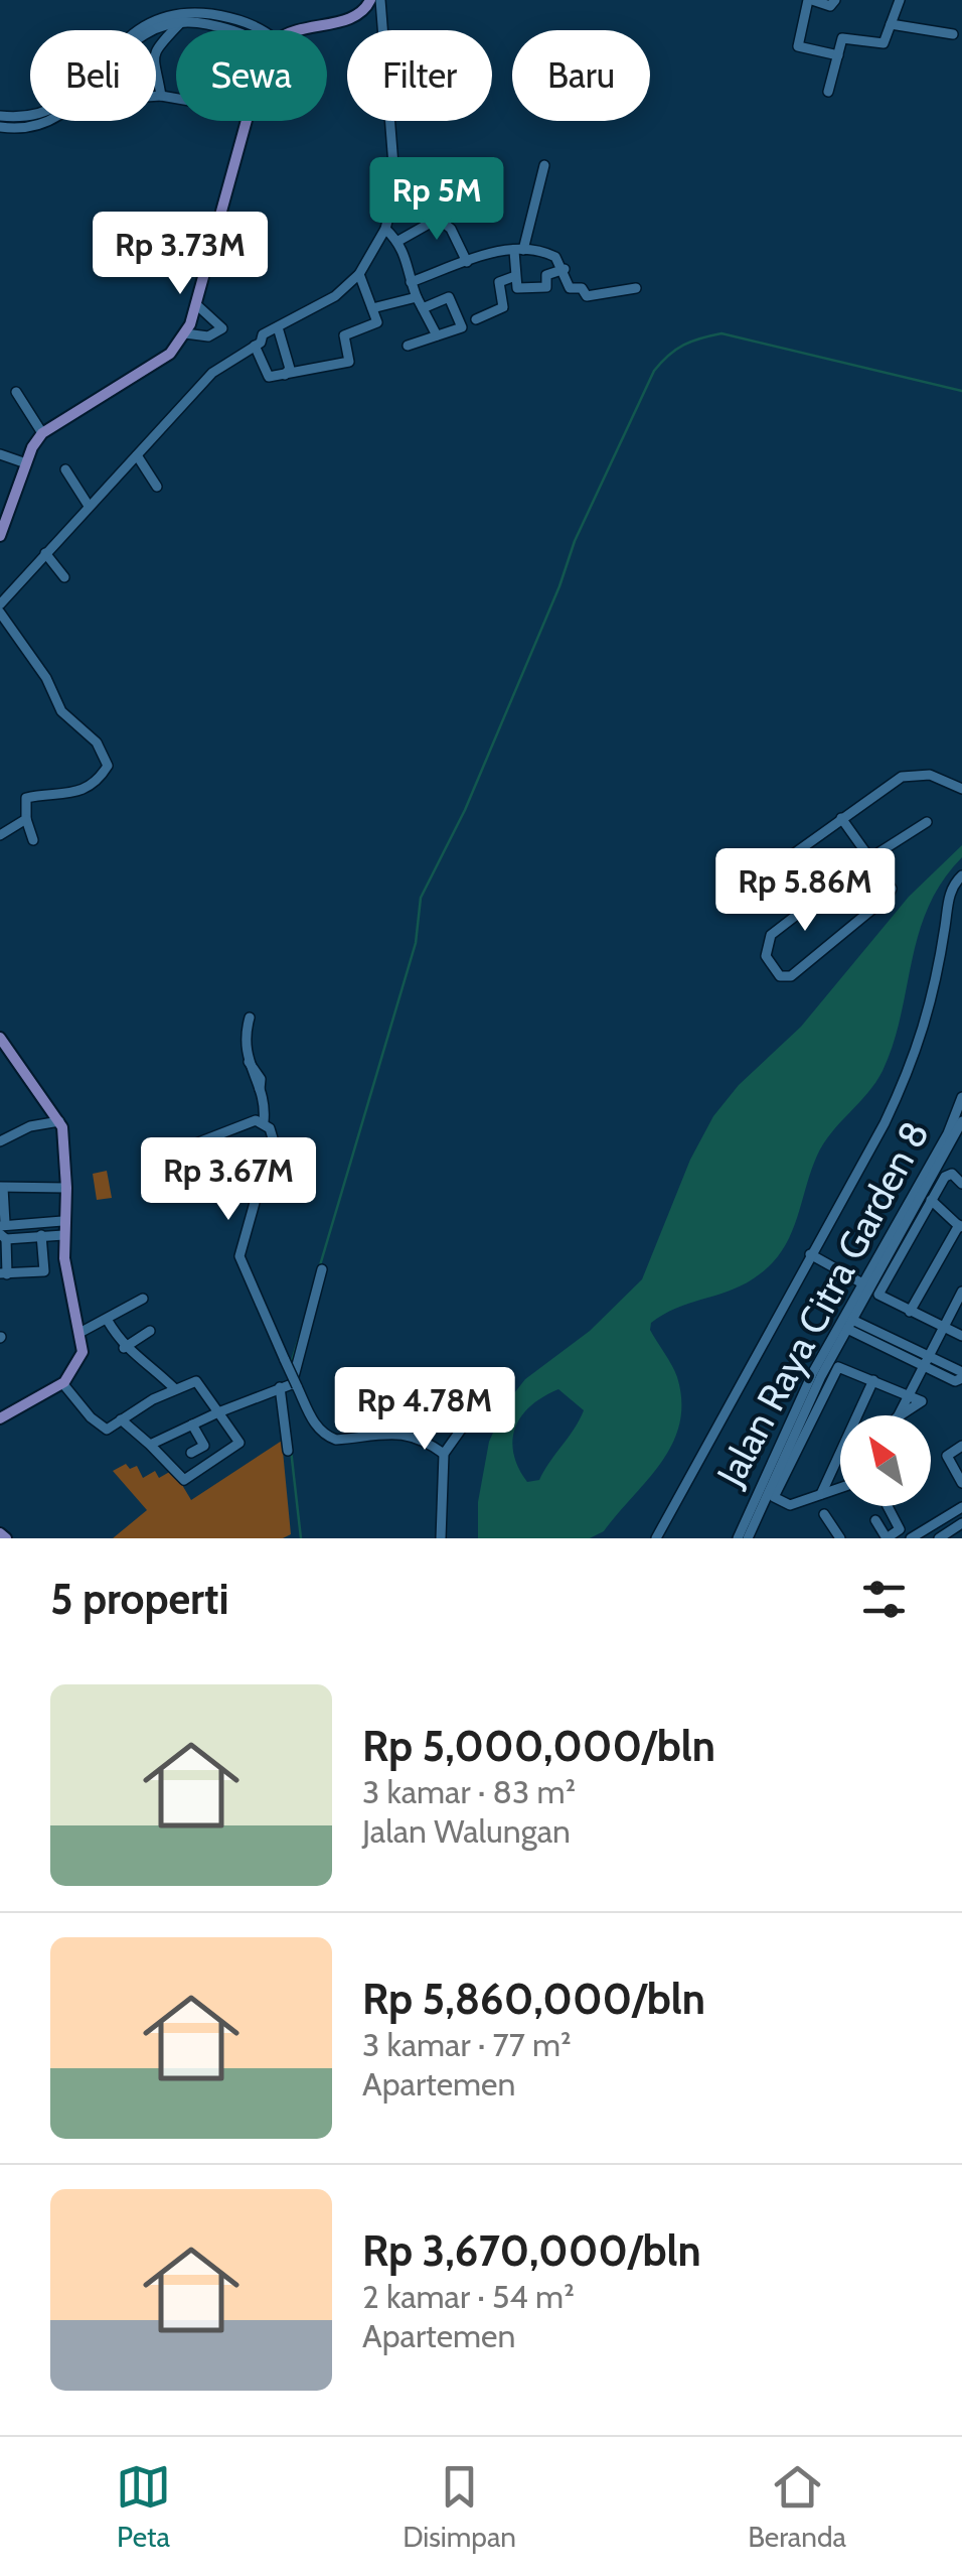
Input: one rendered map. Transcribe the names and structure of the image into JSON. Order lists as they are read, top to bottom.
{
  "streets": {
    "street": ["Jalan Raya Citra Garden 8"]
  },
  "north": "top left",
  "page": {
    "chip": [
      "Beli",
      "Sewa",
      "Filter",
      "Baru"
    ],
    "price": [
      "Rp 5M",
      "Rp 3.73M",
      "Rp 5.86M",
      "Rp 3.67M",
      "Rp 4.78M"
    ],
    "heading": "5 properti",
    "list": [
      {
        "name": "Rp 5,000,000/bln",
        "note": "3 kamar · 83 m² · Jalan Walungan"
      },
      {
        "name": "Rp 5,860,000/bln",
        "note": "3 kamar · 77 m² · Apartemen"
      },
      {
        "name": "Rp 3,670,000/bln",
        "note": "2 kamar · 54 m² · Apartemen"
      }
    ],
    "tabs": ["Peta", "Disimpan", "Beranda"]
  }
}
